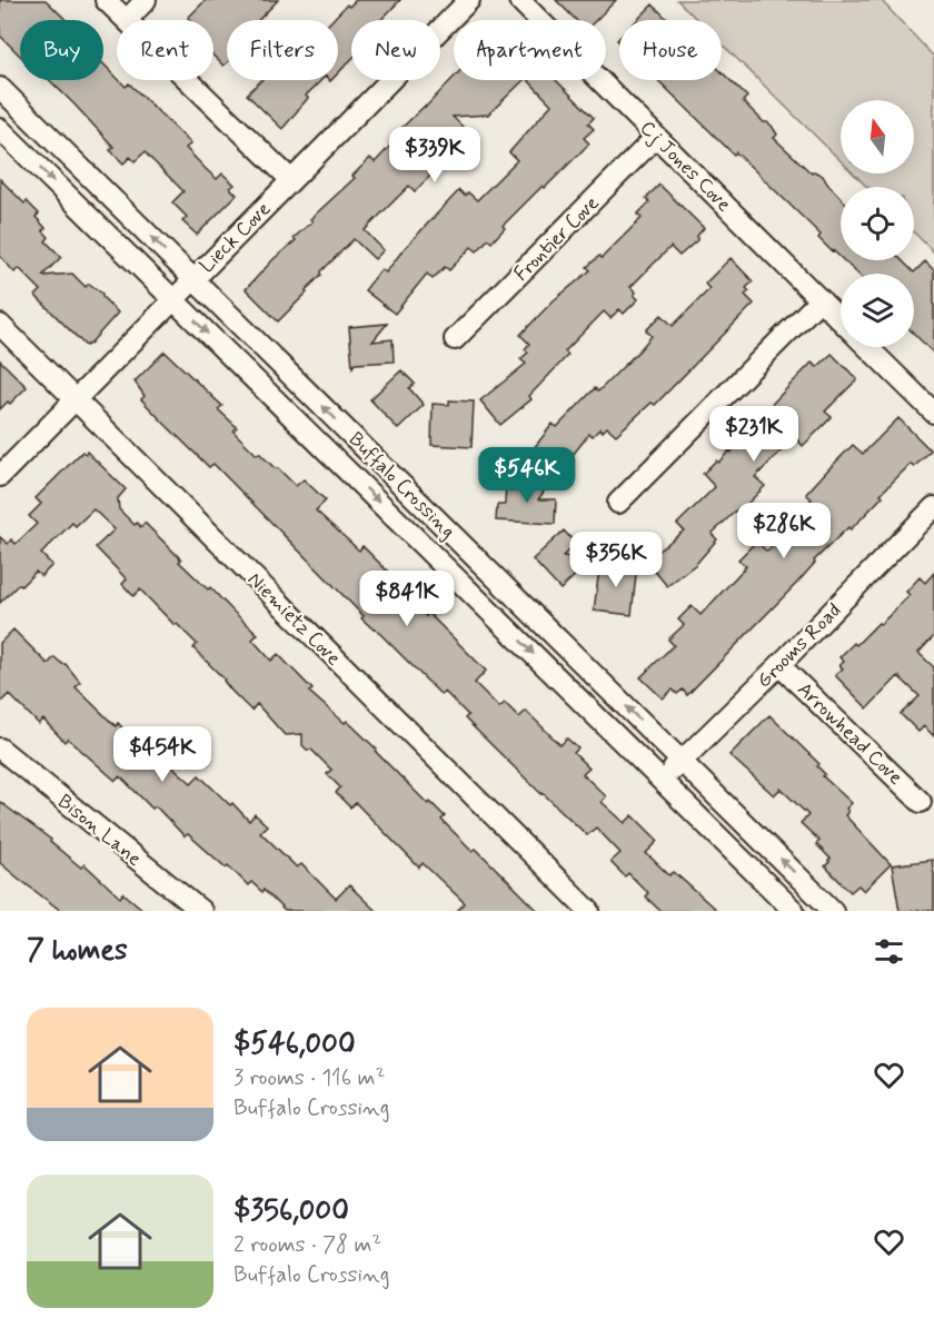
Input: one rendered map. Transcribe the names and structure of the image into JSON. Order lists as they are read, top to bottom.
{
  "streets": {
    "street": [
      "Cj Jones Cove",
      "Lieck Cove",
      "Frontier Cove",
      "Buffalo Crossing",
      "Niemietz Cove",
      "Grooms Road",
      "Arrowhead Cove",
      "Bison Lane"
    ]
  },
  "crossings": [
    ["Cj Jones Cove", "Frontier Cove"],
    ["Lieck Cove", "Buffalo Crossing"],
    ["Lieck Cove", "Niemietz Cove"],
    ["Buffalo Crossing", "Grooms Road"],
    ["Grooms Road", "Arrowhead Cove"]
  ],
  "north": "top",
  "page": {
    "chip": [
      "Buy",
      "Rent",
      "Filters",
      "New",
      "Apartment",
      "House"
    ],
    "price": [
      "$339K",
      "$231K",
      "$546K",
      "$286K",
      "$356K",
      "$841K",
      "$454K"
    ],
    "heading": "7 homes",
    "list": [
      {
        "name": "$546,000",
        "note": "3 rooms · 116 m² · Buffalo Crossing"
      },
      {
        "name": "$356,000",
        "note": "2 rooms · 78 m² · Buffalo Crossing"
      }
    ]
  }
}
